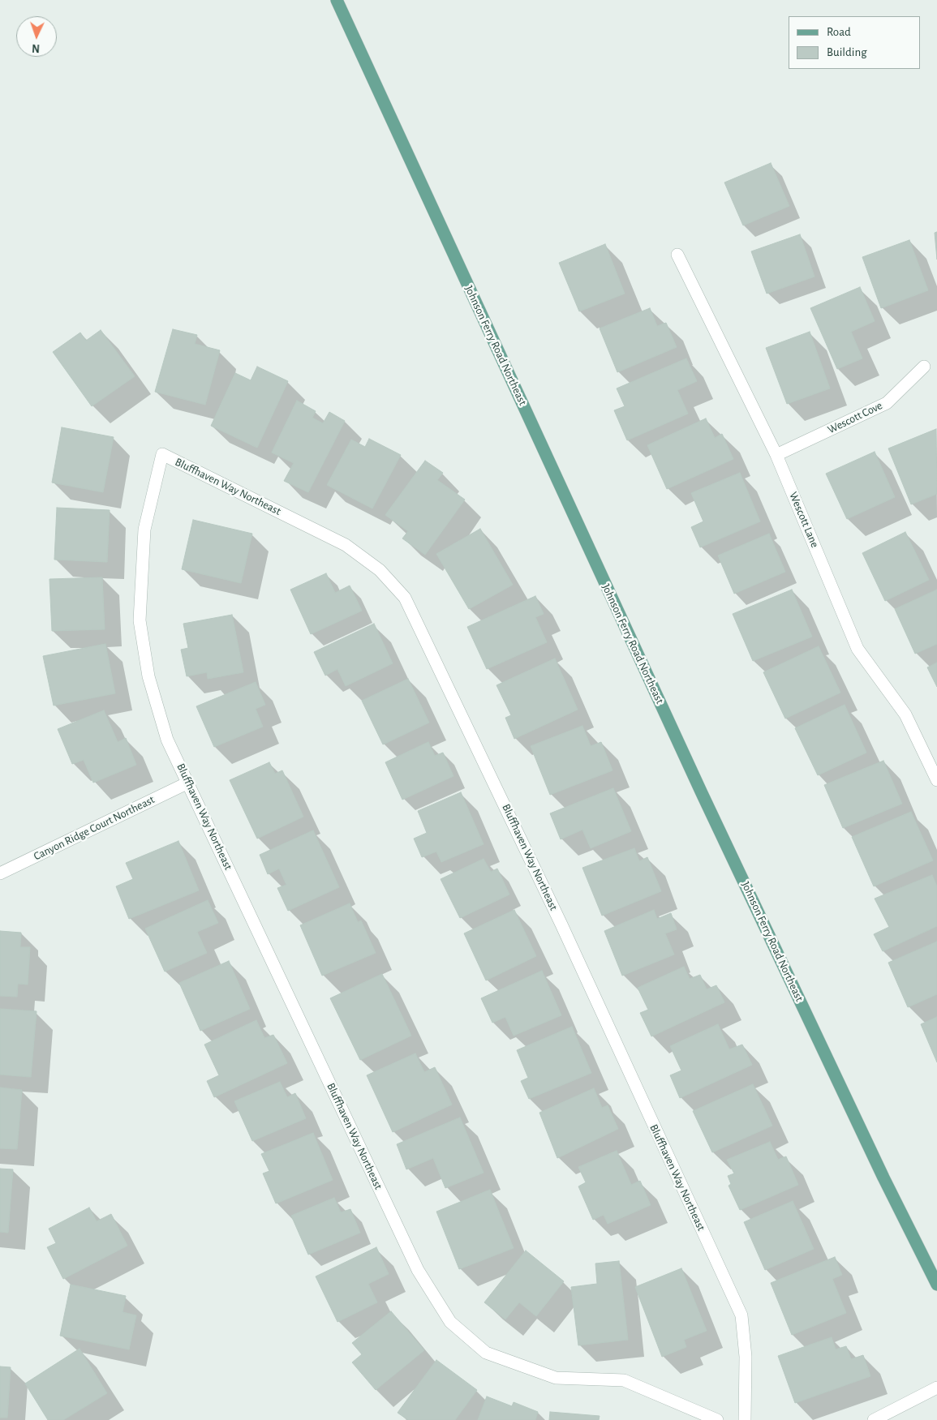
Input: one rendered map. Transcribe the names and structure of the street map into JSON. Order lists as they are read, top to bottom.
{
  "streets": {
    "main road": ["Johnson Ferry Road Northeast"],
    "street": [
      "Wescott Cove",
      "Bluffhaven Way Northeast",
      "Wescott Lane",
      "Canyon Ridge Court Northeast"
    ]
  },
  "crossings": [
    ["Wescott Cove", "Wescott Lane"],
    ["Bluffhaven Way Northeast", "Canyon Ridge Court Northeast"]
  ],
  "legend": ["Road", "Building"],
  "north": "bottom"
}
